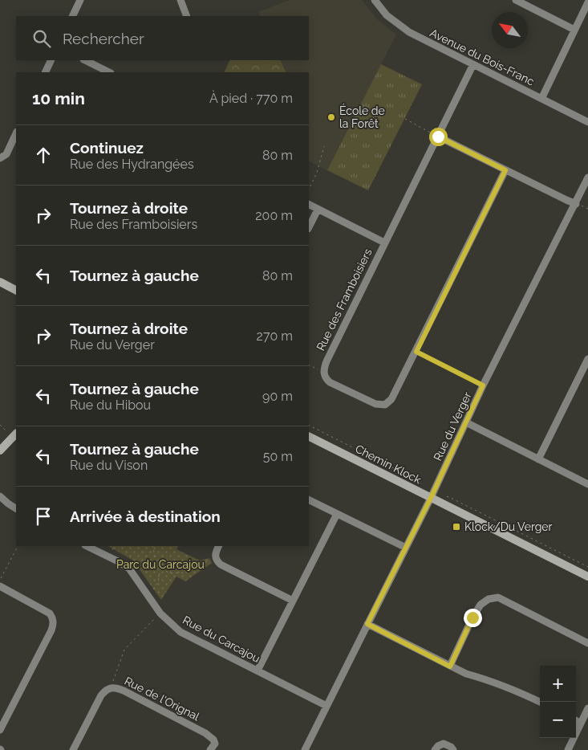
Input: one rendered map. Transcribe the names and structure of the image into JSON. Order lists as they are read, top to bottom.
{
  "streets": {
    "main road": ["Chemin Klock"],
    "street": [
      "Avenue du Bois-Franc",
      "Rue des Framboisiers",
      "Rue du Verger",
      "Rue du Carcajou",
      "Rue de l'Orignal"
    ]
  },
  "crossings": [
    ["Avenue du Bois-Franc", "Rue des Framboisiers"],
    ["Rue du Verger", "Chemin Klock"],
    ["Rue du Verger", "Rue du Carcajou"]
  ],
  "parks": ["Parc du Carcajou"],
  "places": {
    "other": ["École de la Forêt"],
    "transit": ["Klock/Du Verger"]
  },
  "north": "top left",
  "page": {
    "search": "Rechercher",
    "heading": ["10 min", "À pied · 770 m"],
    "list": [
      ["Continuez", "Rue des Hydrangées", "80 m"],
      ["Tournez à droite", "Rue des Framboisiers", "200 m"],
      ["Tournez à gauche", "80 m"],
      ["Tournez à droite", "Rue du Verger", "270 m"],
      ["Tournez à gauche", "Rue du Hibou", "90 m"],
      ["Tournez à gauche", "Rue du Vison", "50 m"],
      "Arrivée à destination"
    ],
    "map_buttons": ["+", "−"]
  }
}
